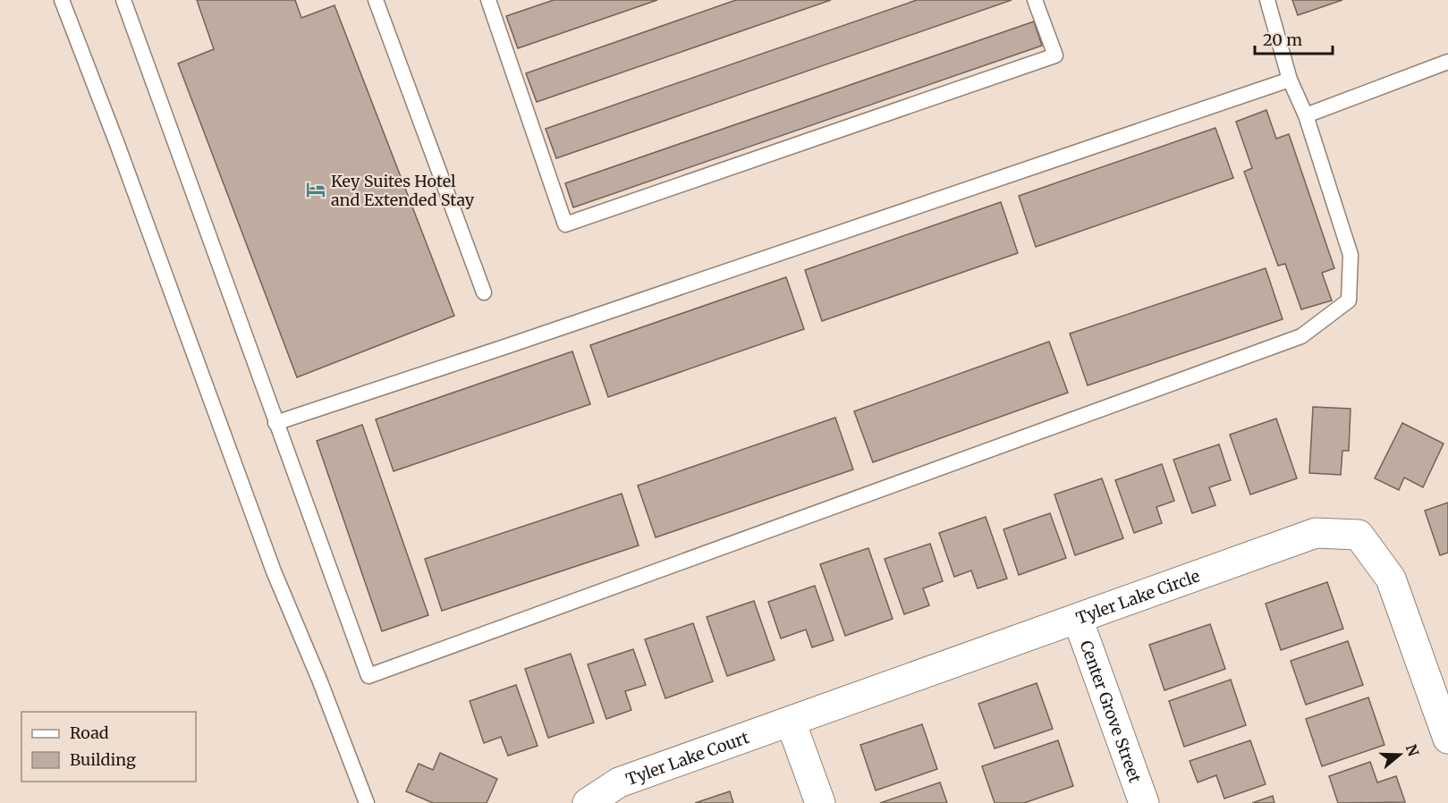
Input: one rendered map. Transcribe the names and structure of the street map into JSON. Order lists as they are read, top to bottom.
{
  "streets": {
    "street": ["Tyler Lake Circle", "Center Grove Street", "Tyler Lake Court"]
  },
  "crossings": [
    ["Tyler Lake Circle", "Center Grove Street"],
    ["Tyler Lake Circle", "Tyler Lake Court"]
  ],
  "places": {
    "hotel": ["Key Suites Hotel and Extended Stay"]
  },
  "legend": ["Road", "Building"],
  "scale_bar": "20 m",
  "north": "right"
}
